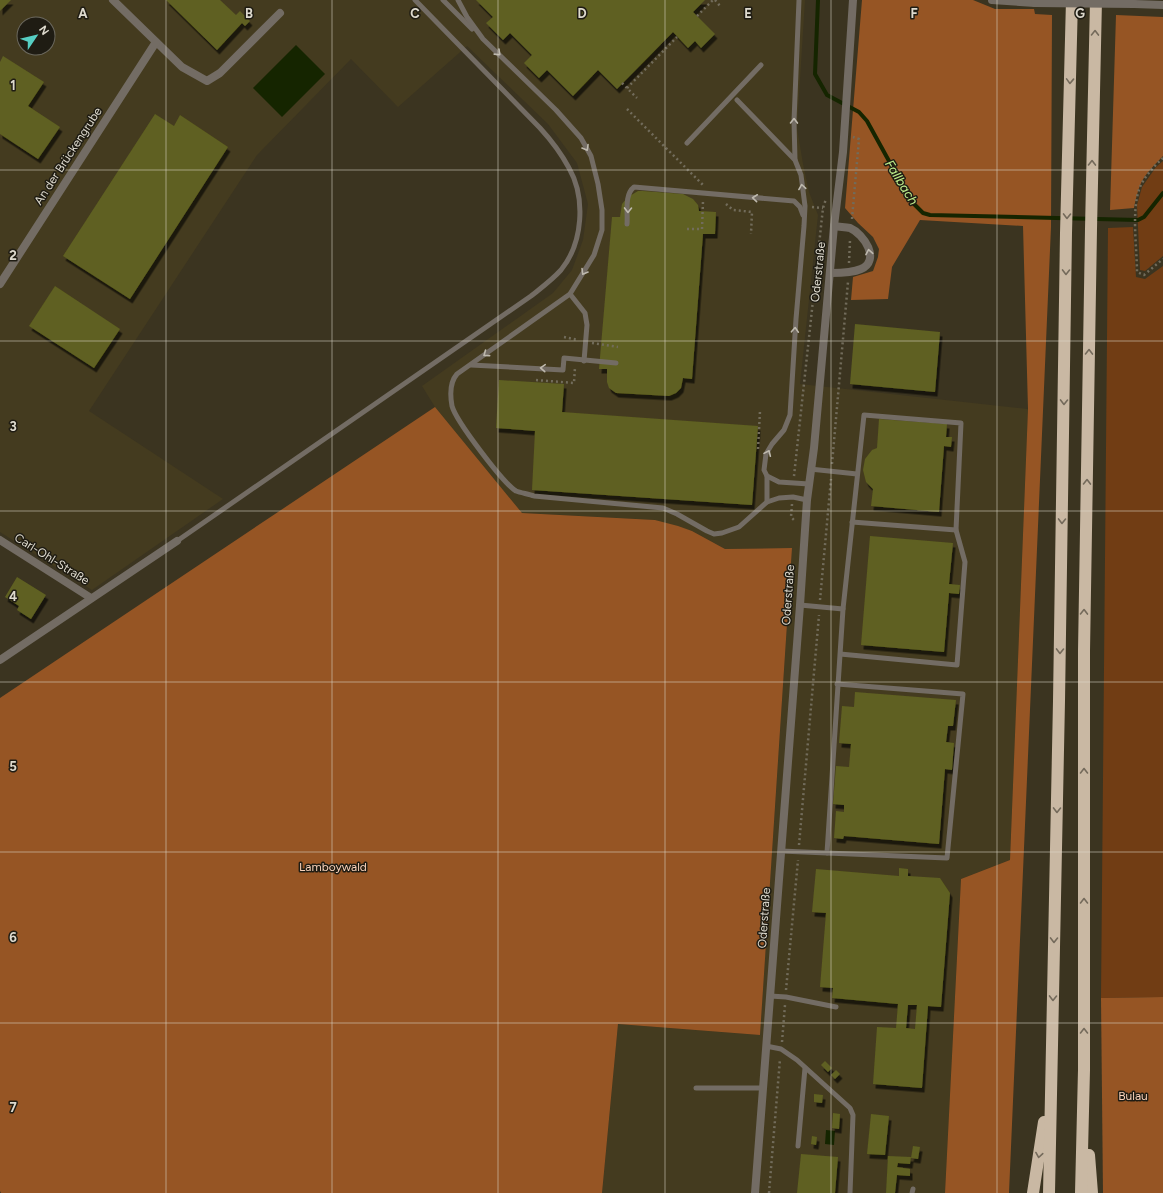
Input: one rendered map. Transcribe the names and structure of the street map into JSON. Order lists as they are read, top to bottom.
{
  "streets": {
    "street": ["An der Brückengrube", "Oderstraße", "Carl-Ohl-Straße"]
  },
  "water": ["Fallbach"],
  "parks": ["Lamboywald", "Bulau"],
  "north": "top right",
  "grid": {
    "columns": [
      "A",
      "B",
      "C",
      "D",
      "E",
      "F",
      "G"
    ],
    "rows": [
      "1",
      "2",
      "3",
      "4",
      "5",
      "6",
      "7"
    ]
  }
}
